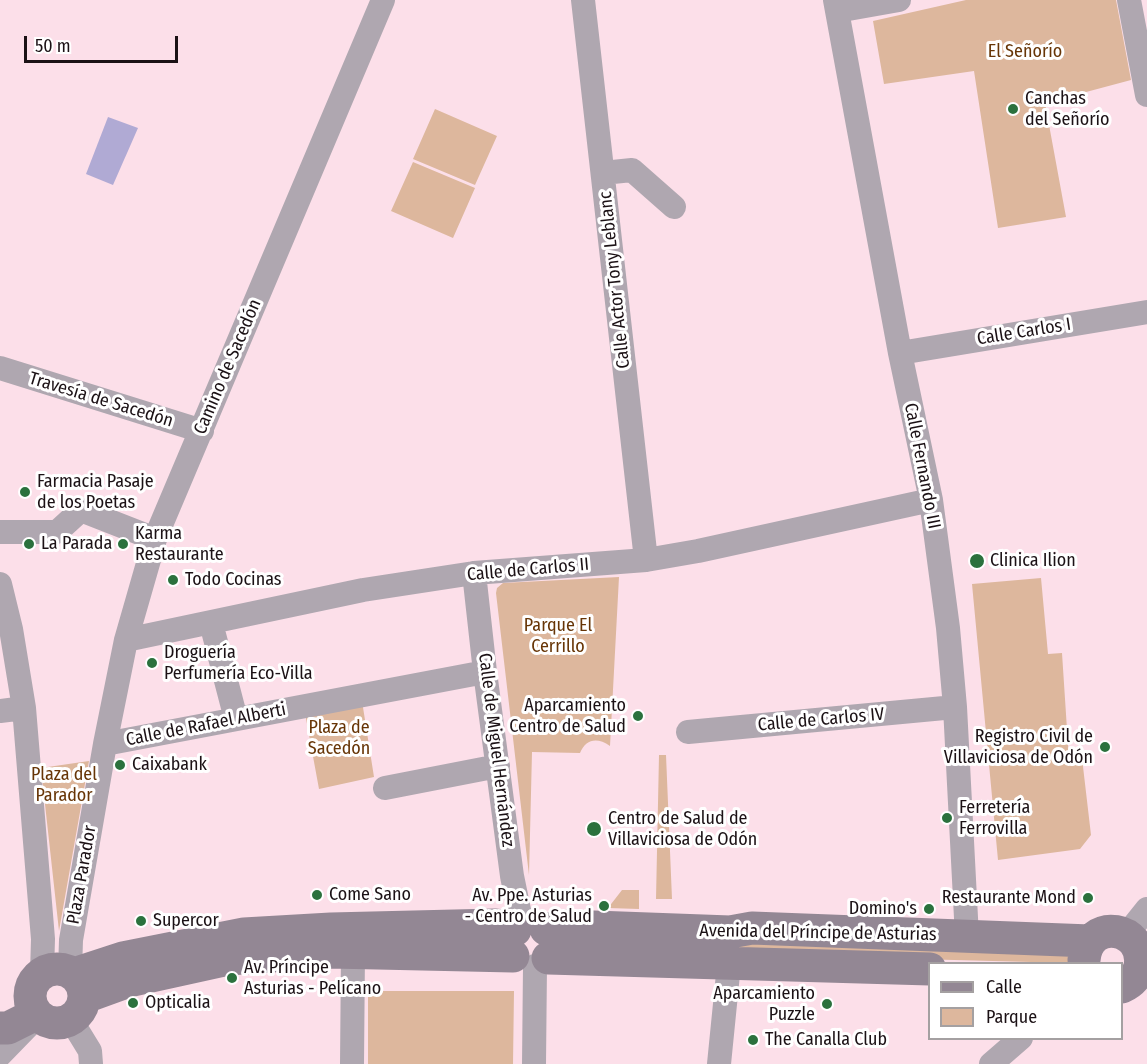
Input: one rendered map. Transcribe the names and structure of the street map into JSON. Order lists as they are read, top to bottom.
{
  "streets": {
    "street": [
      "Calle Actor Tony Leblanc",
      "Calle Carlos I",
      "Camino de Sacedón",
      "Travesía de Sacedón",
      "Calle Fernando III",
      "Calle de Carlos II",
      "Calle de Carlos IV",
      "Calle de Rafael Alberti",
      "Calle de Miguel Hernández",
      "Plaza Parador",
      "Avenida del Príncipe de Asturias"
    ]
  },
  "crossings": [
    ["Calle Actor Tony Leblanc", "Calle de Carlos II"],
    ["Calle Carlos I", "Calle Fernando III"],
    ["Camino de Sacedón", "Travesía de Sacedón"],
    ["Camino de Sacedón", "Calle de Carlos II"],
    ["Camino de Sacedón", "Calle de Rafael Alberti"],
    ["Camino de Sacedón", "Plaza Parador"],
    ["Calle Fernando III", "Calle de Carlos II"],
    ["Calle Fernando III", "Calle de Carlos IV"],
    ["Calle Fernando III", "Avenida del Príncipe de Asturias"],
    ["Calle de Carlos II", "Calle de Miguel Hernández"],
    ["Calle de Rafael Alberti", "Calle de Miguel Hernández"],
    ["Calle de Rafael Alberti", "Plaza Parador"],
    ["Calle de Miguel Hernández", "Avenida del Príncipe de Asturias"],
    ["Plaza Parador", "Avenida del Príncipe de Asturias"]
  ],
  "parks": [
    "El Señorío",
    "Parque El Cerrillo",
    "Plaza de Sacedón",
    "Plaza del Parador"
  ],
  "places": [
    "Canchas del Señorío",
    "Farmacia Pasaje de los Poetas",
    "La Parada",
    "Karma Restaurante",
    "Clinica Ilion",
    "Todo Cocinas",
    "Droguería Perfumería Eco-Villa",
    "Aparcamiento Centro de Salud",
    "Registro Civil de Villaviciosa de Odón",
    "Caixabank",
    "Ferretería Ferrovilla",
    "Centro de Salud de Villaviciosa de Odón",
    "Come Sano",
    "Restaurante Mond",
    "Av. Ppe. Asturias - Centro de Salud",
    "Domino's",
    "Supercor",
    "Av. Príncipe Asturias - Pelícano",
    "Opticalia",
    "Aparcamiento Puzzle",
    "The Canalla Club"
  ],
  "legend": ["Calle", "Parque"],
  "scale_bar": "50 m"
}
